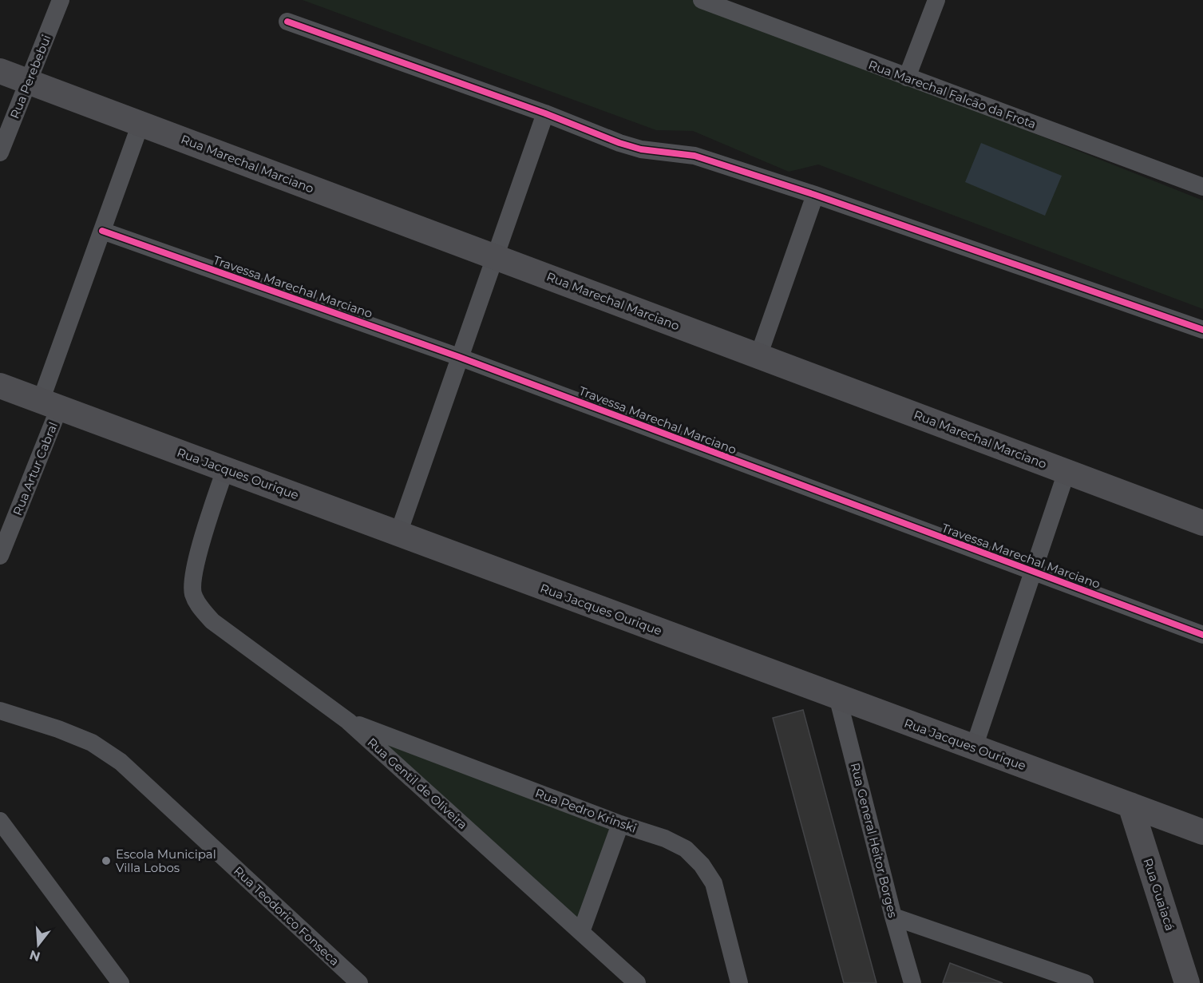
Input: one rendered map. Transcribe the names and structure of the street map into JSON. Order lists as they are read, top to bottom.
{
  "streets": {
    "main road": ["Rua Marechal Marciano", "Rua Jacques Ourique", "Rua Guaiacá"],
    "street": [
      "Rua Perebebui",
      "Rua Marechal Falcão da Frota",
      "Travessa Marechal Marciano",
      "Rua Artur Cabral",
      "Rua Gentil de Oliveira",
      "Rua Pedro Krinski",
      "Rua General Heitor Borges",
      "Rua Teodorico Fonseca"
    ]
  },
  "crossings": [
    ["Rua Perebebui", "Rua Marechal Marciano"],
    ["Rua Marechal Marciano", "Rua Artur Cabral"],
    ["Travessa Marechal Marciano", "Rua Artur Cabral"],
    ["Rua Artur Cabral", "Rua Jacques Ourique"],
    ["Rua Jacques Ourique", "Rua Gentil de Oliveira"],
    ["Rua Jacques Ourique", "Rua General Heitor Borges"],
    ["Rua Jacques Ourique", "Rua Guaiacá"],
    ["Rua Gentil de Oliveira", "Rua Pedro Krinski"]
  ],
  "places": ["Escola Municipal Villa Lobos"],
  "north": "bottom"
}
